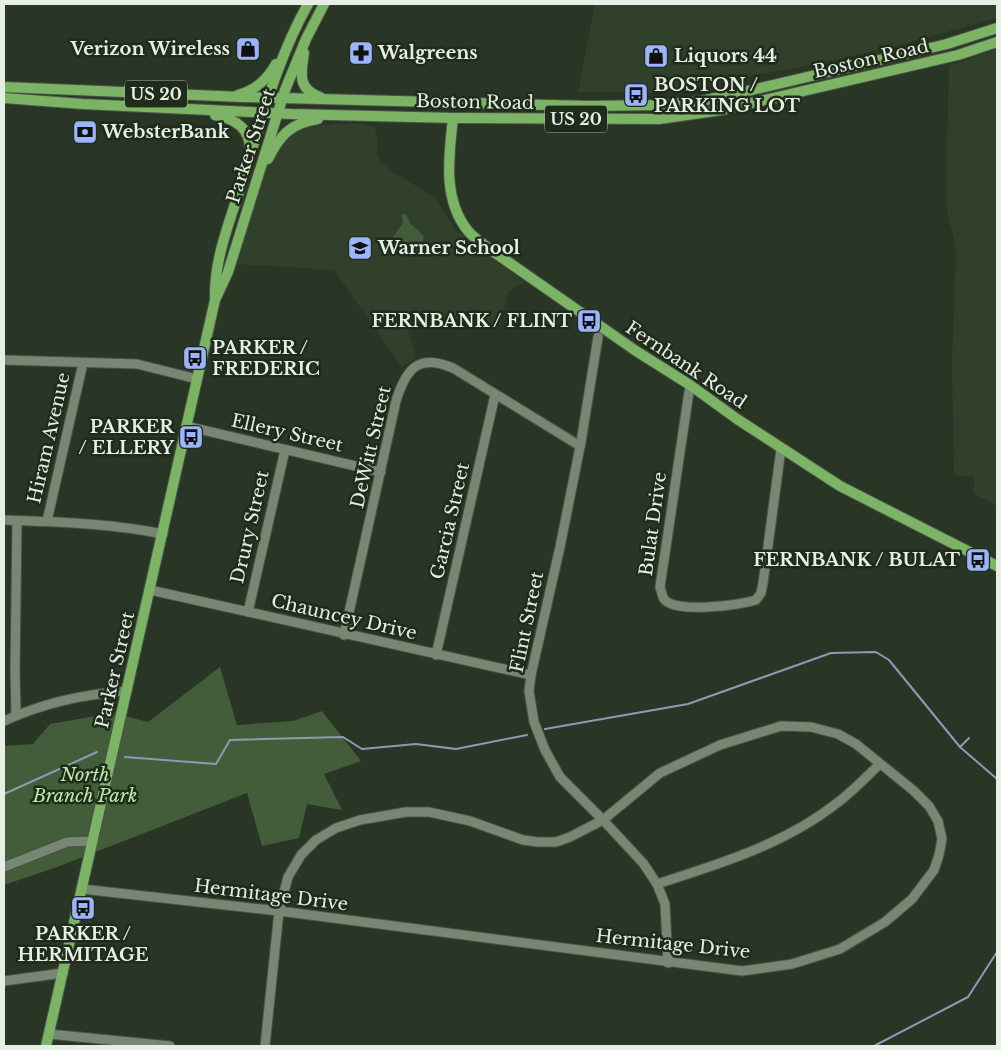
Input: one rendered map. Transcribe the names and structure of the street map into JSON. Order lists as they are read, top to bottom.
{
  "streets": {
    "main road": [
      "Boston Road",
      "US 20",
      "Parker Street",
      "Fernbank Road"
    ],
    "street": [
      "Ellery Street",
      "Hiram Avenue",
      "DeWitt Street",
      "Garcia Street",
      "Bulat Drive",
      "Drury Street",
      "Chauncey Drive",
      "Flint Street",
      "Hermitage Drive"
    ]
  },
  "crossings": [
    ["Boston Road", "Parker Street"],
    ["Boston Road", "Fernbank Road"],
    ["Parker Street", "Ellery Street"],
    ["Parker Street", "Chauncey Drive"],
    ["Parker Street", "Hermitage Drive"],
    ["Fernbank Road", "Bulat Drive"],
    ["Ellery Street", "DeWitt Street"],
    ["Ellery Street", "Drury Street"],
    ["DeWitt Street", "Garcia Street"],
    ["DeWitt Street", "Chauncey Drive"],
    ["DeWitt Street", "Flint Street"],
    ["Garcia Street", "Chauncey Drive"],
    ["Drury Street", "Chauncey Drive"],
    ["Chauncey Drive", "Flint Street"],
    ["Flint Street", "Hermitage Drive"]
  ],
  "parks": ["North Branch Park"],
  "places": {
    "shop": ["Verizon Wireless", "Liquors 44"],
    "pharmacy": ["Walgreens"],
    "bus stop": [
      "BOSTON / PARKING LOT",
      "FERNBANK / FLINT",
      "PARKER / FREDERIC",
      "PARKER / ELLERY",
      "FERNBANK / BULAT",
      "PARKER / HERMITAGE"
    ],
    "bank": ["WebsterBank"],
    "school or university": ["Warner School"]
  }
}
